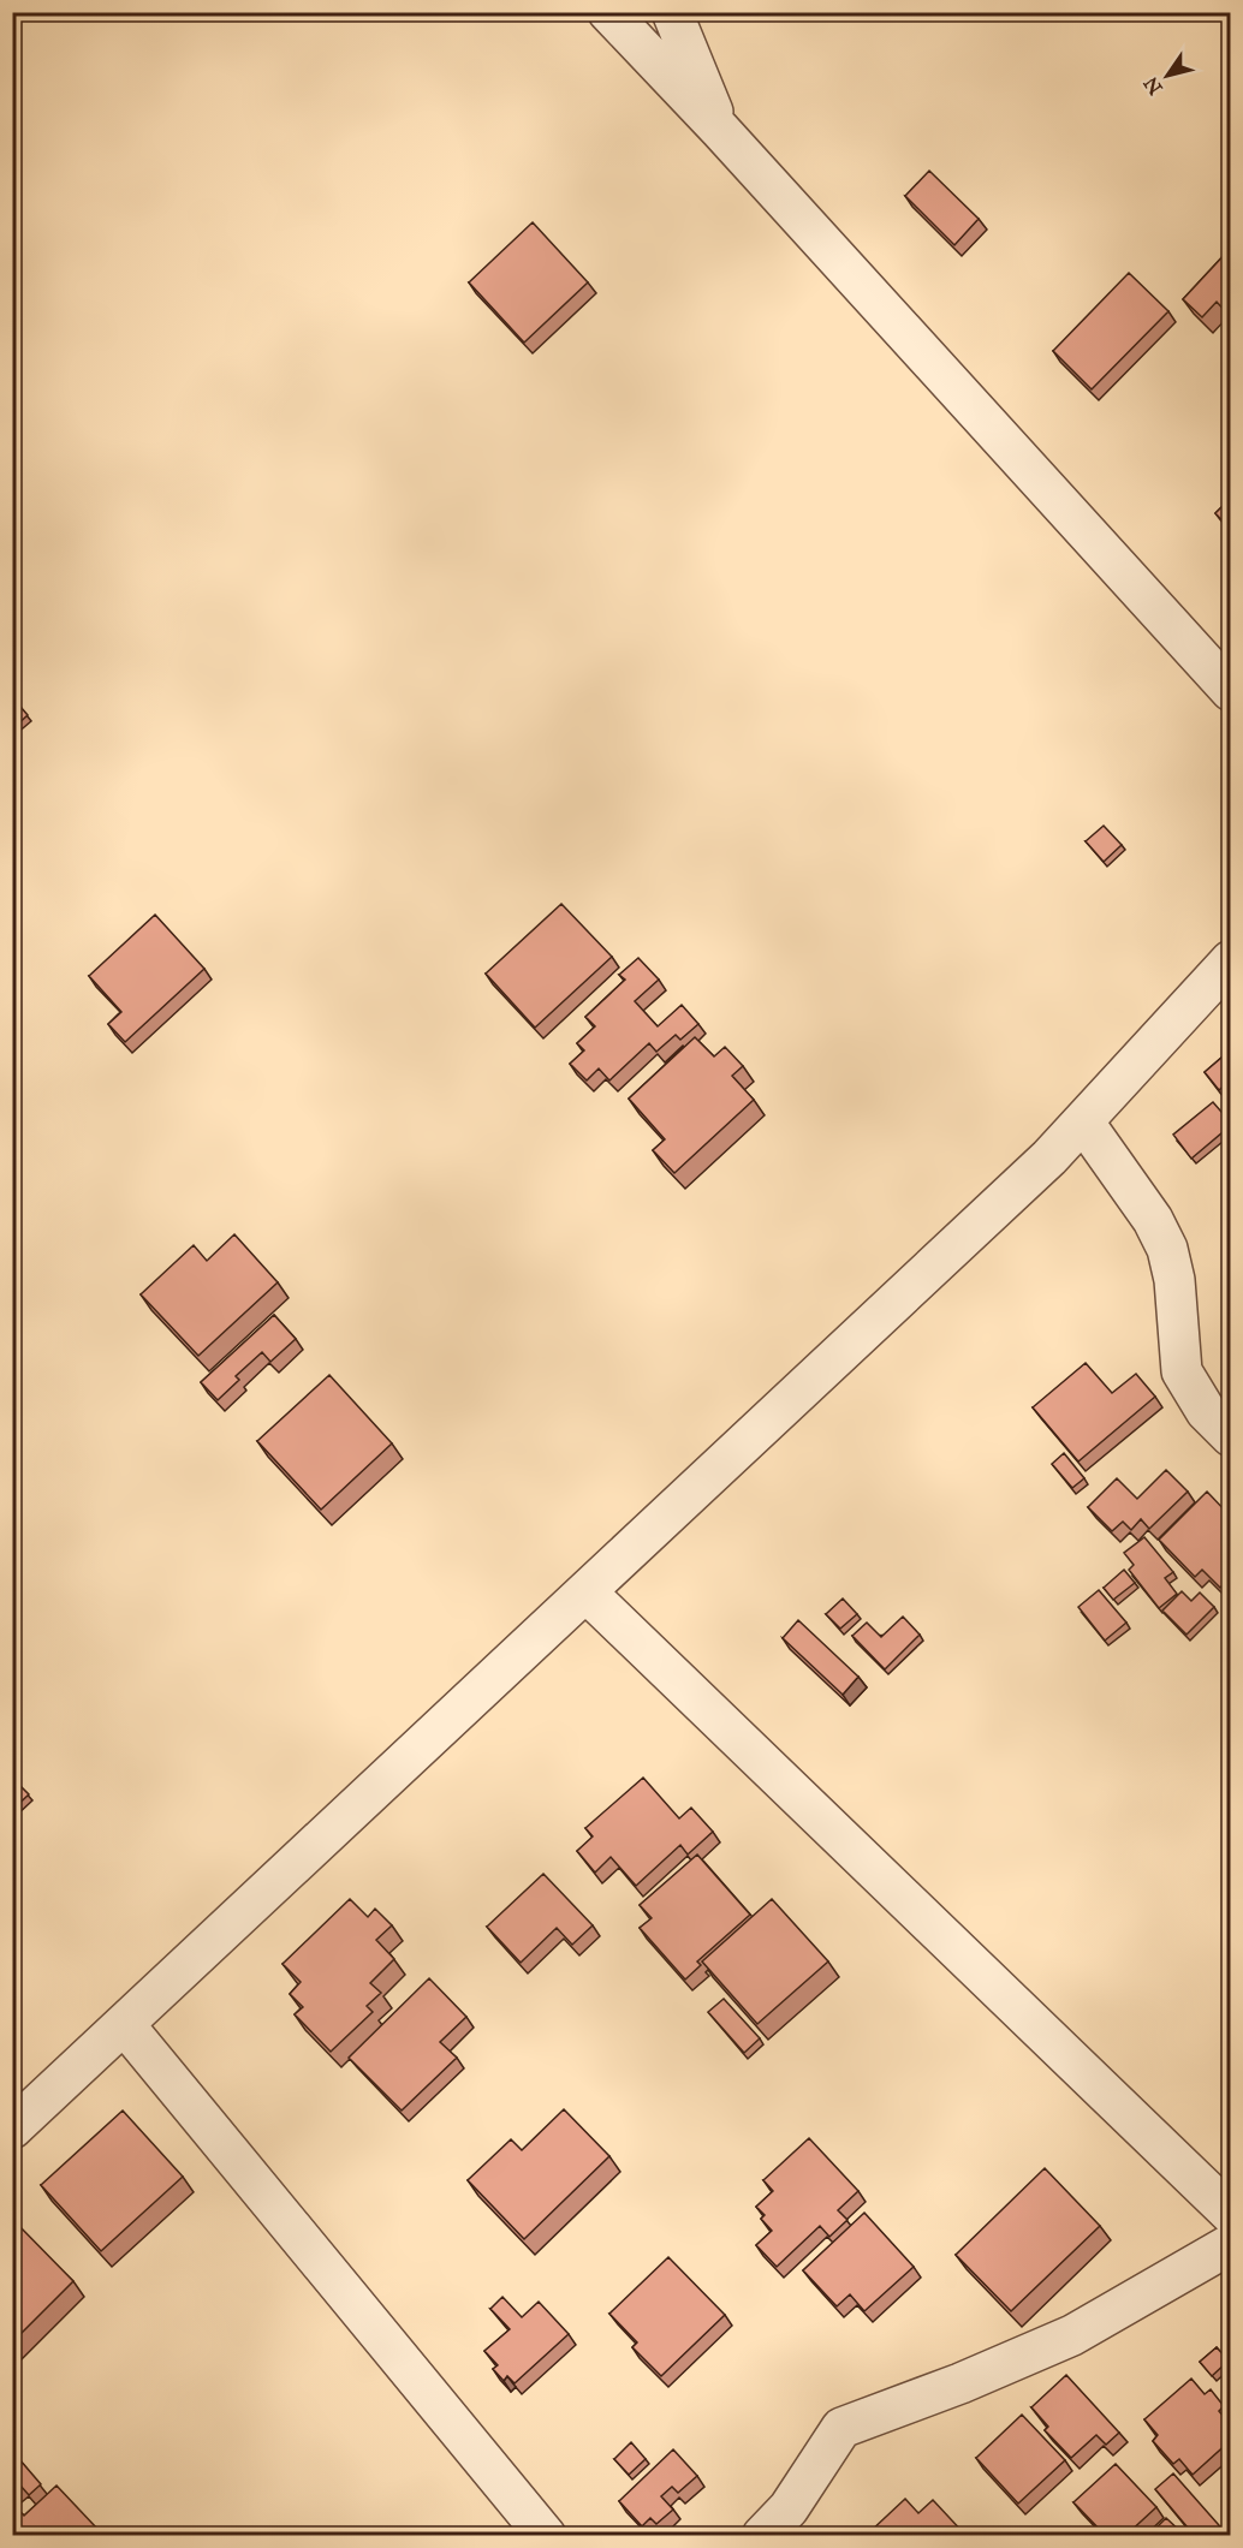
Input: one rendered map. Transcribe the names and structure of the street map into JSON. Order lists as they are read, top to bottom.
{
  "north": "bottom left"
}
